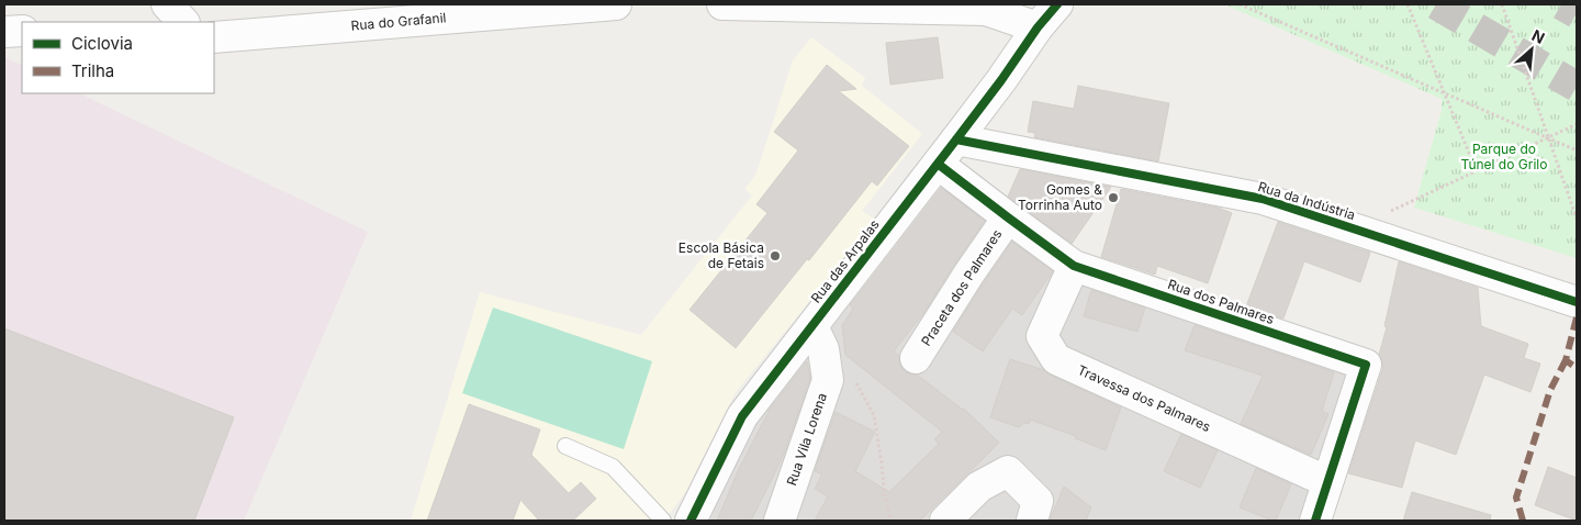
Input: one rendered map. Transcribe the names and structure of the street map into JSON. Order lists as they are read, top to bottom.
{
  "streets": {
    "street": [
      "Rua do Grafanil",
      "Rua da Indústria",
      "Rua das Arpalas",
      "Praceta dos Palmares",
      "Rua dos Palmares",
      "Travessa dos Palmares",
      "Rua Vila Lorena"
    ]
  },
  "crossings": [
    ["Rua da Indústria", "Rua das Arpalas"],
    ["Rua das Arpalas", "Rua dos Palmares"],
    ["Rua das Arpalas", "Rua Vila Lorena"],
    ["Praceta dos Palmares", "Rua dos Palmares"],
    ["Rua dos Palmares", "Travessa dos Palmares"]
  ],
  "parks": ["Parque do Túnel do Grilo"],
  "places": ["Gomes & Torrinha Auto", "Escola Básica de Fetais"],
  "legend": ["Ciclovia", "Trilha"],
  "north": "top right"
}
